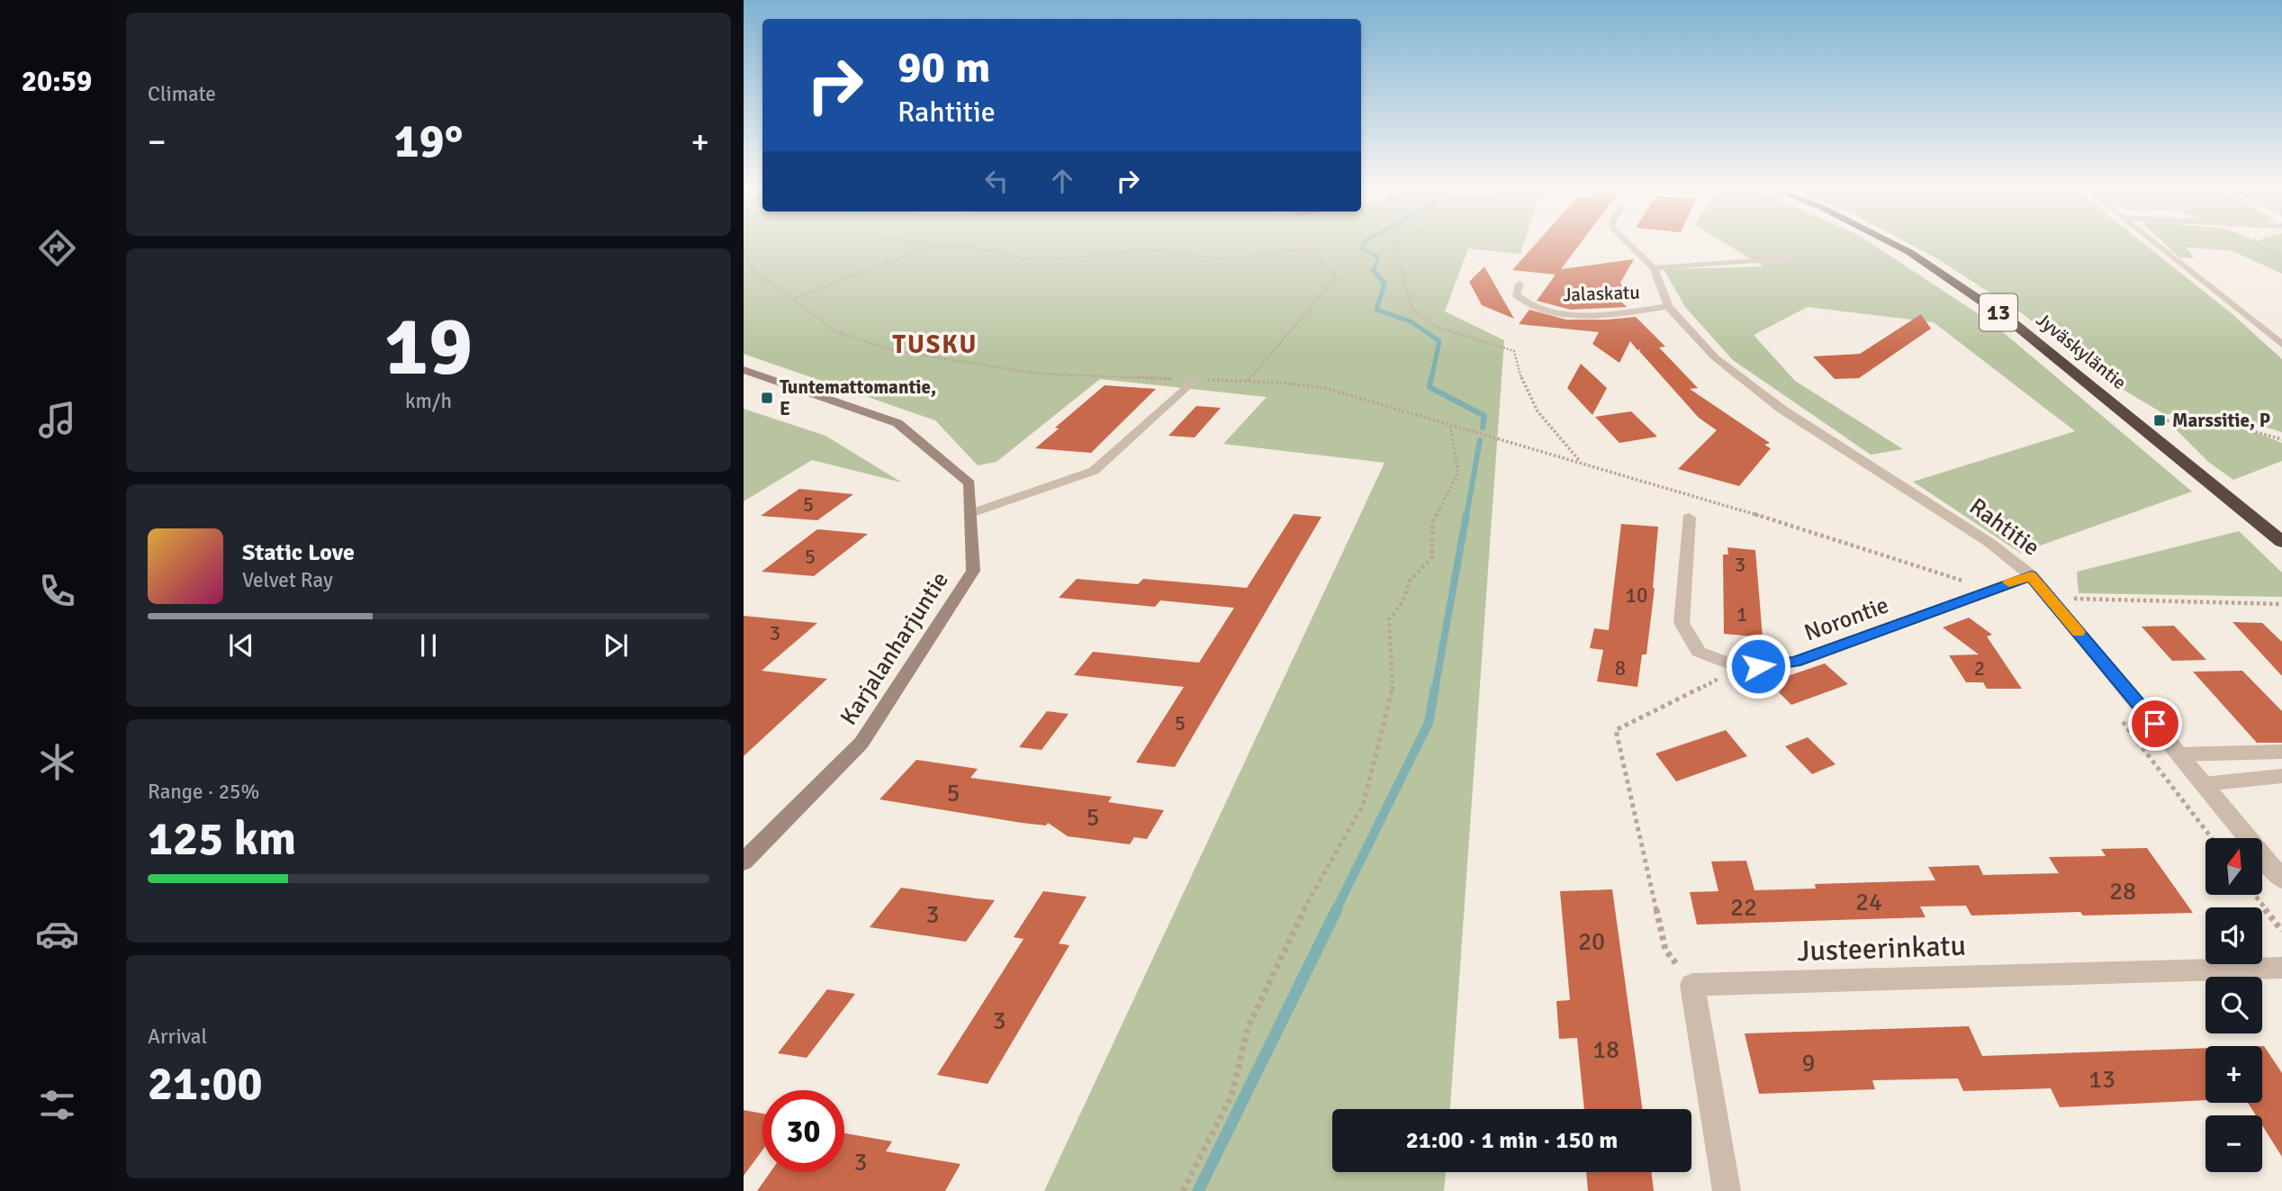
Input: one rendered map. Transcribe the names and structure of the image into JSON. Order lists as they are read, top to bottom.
{
  "streets": {
    "highway": ["13", "Jyväskyläntie"],
    "street": [
      "Jalaskatu",
      "Rahtitie",
      "Norontie",
      "Karjalanharjuntie",
      "Justeerinkatu"
    ]
  },
  "crossings": [
    ["Jalaskatu", "Rahtitie"],
    ["Rahtitie", "Norontie"]
  ],
  "districts": ["TUSKU"],
  "places": {
    "transit": ["Tuntemattomantie, E", "Marssitie, P"]
  },
  "house_numbers": [
    "5",
    "5",
    "3",
    "10",
    "1",
    "3",
    "8",
    "2",
    "5",
    "5",
    "5",
    "28",
    "24",
    "22",
    "3",
    "20",
    "3",
    "18",
    "9",
    "13",
    "3"
  ],
  "north": "top",
  "page": {
    "tabs": "20:59",
    "tile": [
      "Climate",
      ["19", "km/h"],
      ["Range · 25%", "125 km"],
      ["Arrival", "21:00"]
    ],
    "turn": ["90 m", "Rahtitie"],
    "heat": ["−", "19°", "+"],
    "song": ["Static Love", "Velvet Ray"],
    "map_buttons": ["+", "−"],
    "limit": "30",
    "trip": "21:00 · 1 min · 150 m"
  }
}
